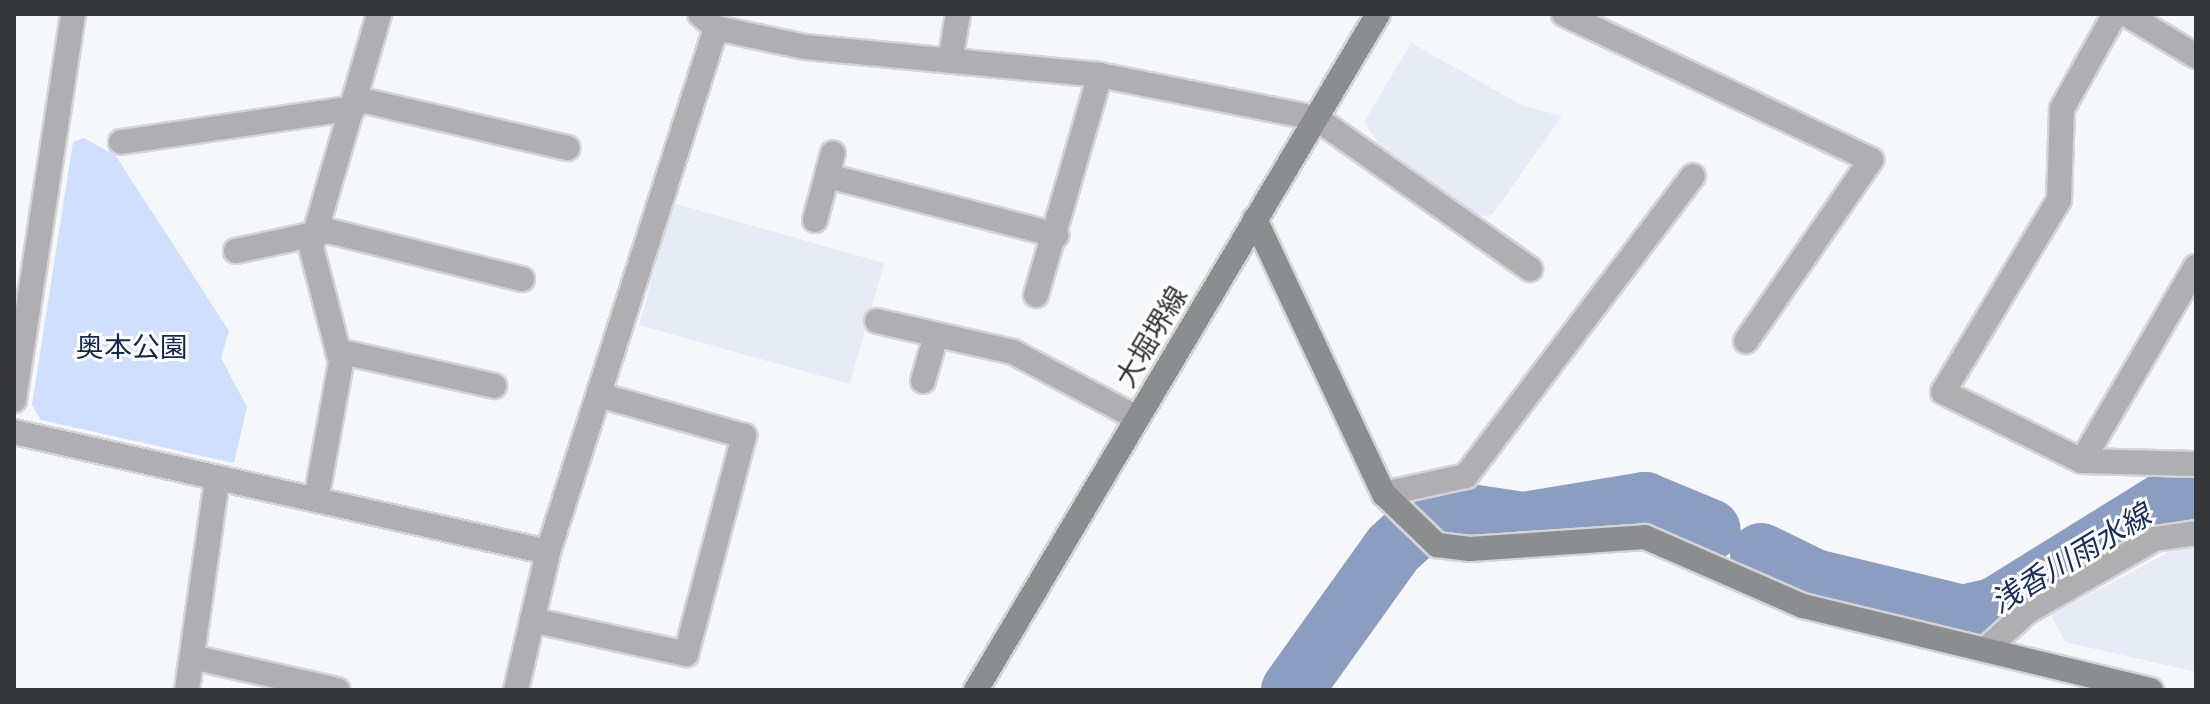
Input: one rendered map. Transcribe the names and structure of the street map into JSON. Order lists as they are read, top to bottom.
{
  "streets": {
    "street": ["大堀堺線"]
  },
  "water": ["浅香川雨水線"],
  "parks": ["奥本公園"]
}
